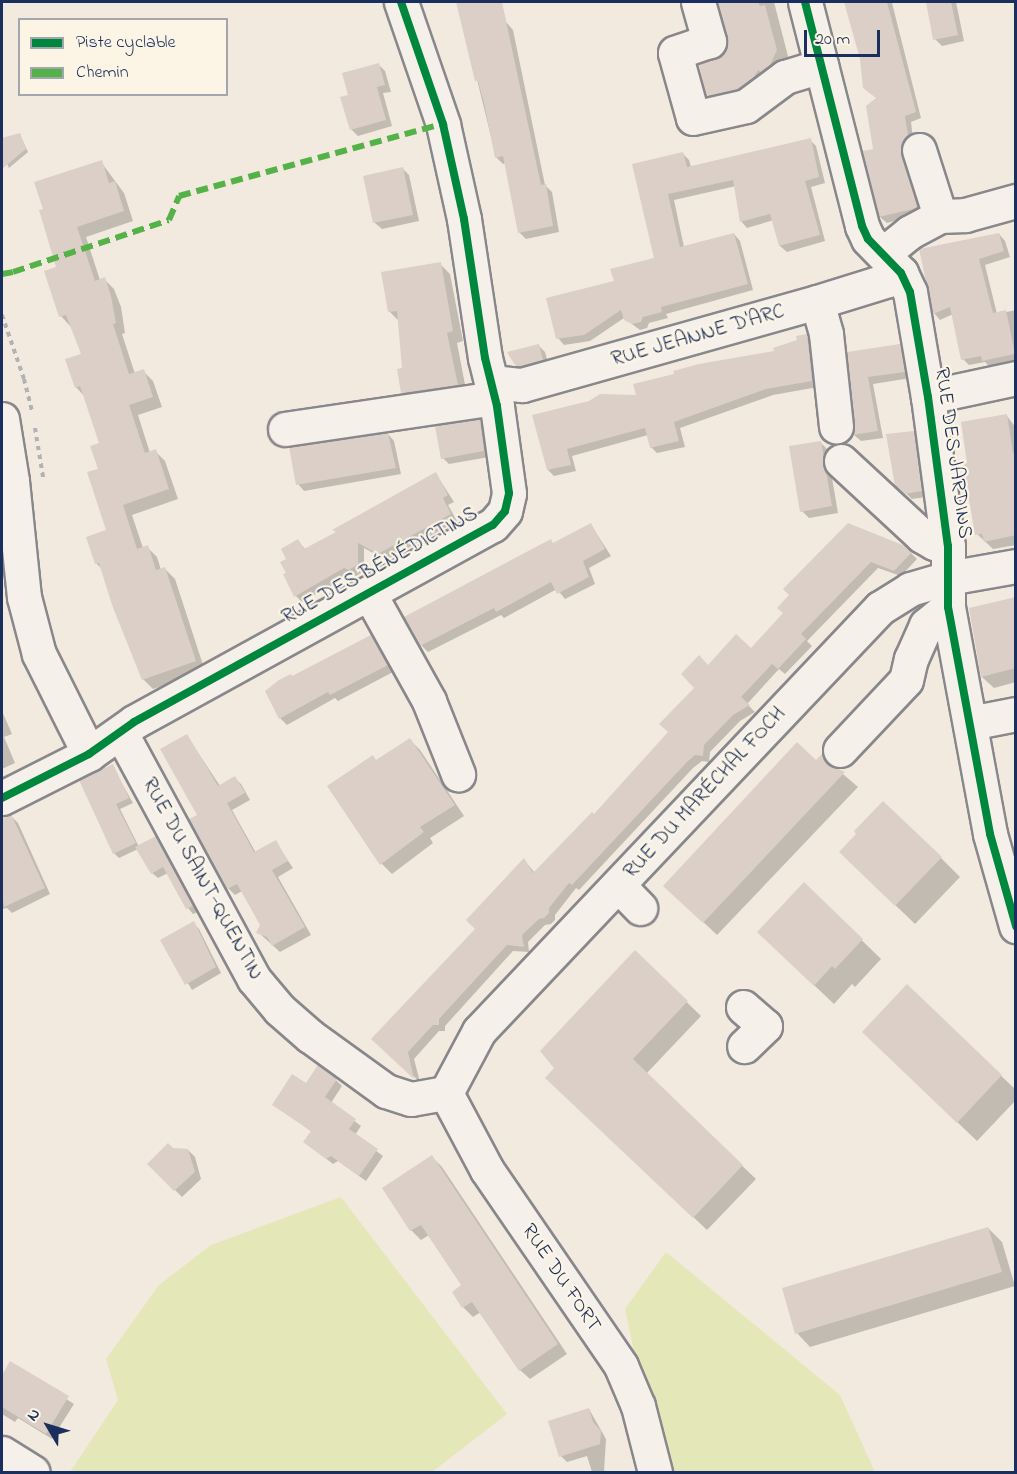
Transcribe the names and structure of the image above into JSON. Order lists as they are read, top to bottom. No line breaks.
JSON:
{"streets":{"street":["RUE JEANNE D'ARC","RUE DES JARDINS","RUE DES BÉNÉDICTINS","RUE DU MARÉCHAL FOCH","RUE DU SAINT-QUENTIN","RUE DU FORT"]},"crossings":[["RUE JEANNE D'ARC","RUE DES JARDINS"],["RUE JEANNE D'ARC","RUE DES BÉNÉDICTINS"],["RUE DES JARDINS","RUE DU MARÉCHAL FOCH"],["RUE DES BÉNÉDICTINS","RUE DU SAINT-QUENTIN"],["RUE DU MARÉCHAL FOCH","RUE DU SAINT-QUENTIN"],["RUE DU MARÉCHAL FOCH","RUE DU FORT"],["RUE DU SAINT-QUENTIN","RUE DU FORT"]],"legend":["Piste cyclable","Chemin"],"scale_bar":"20 m","north":"top left"}
